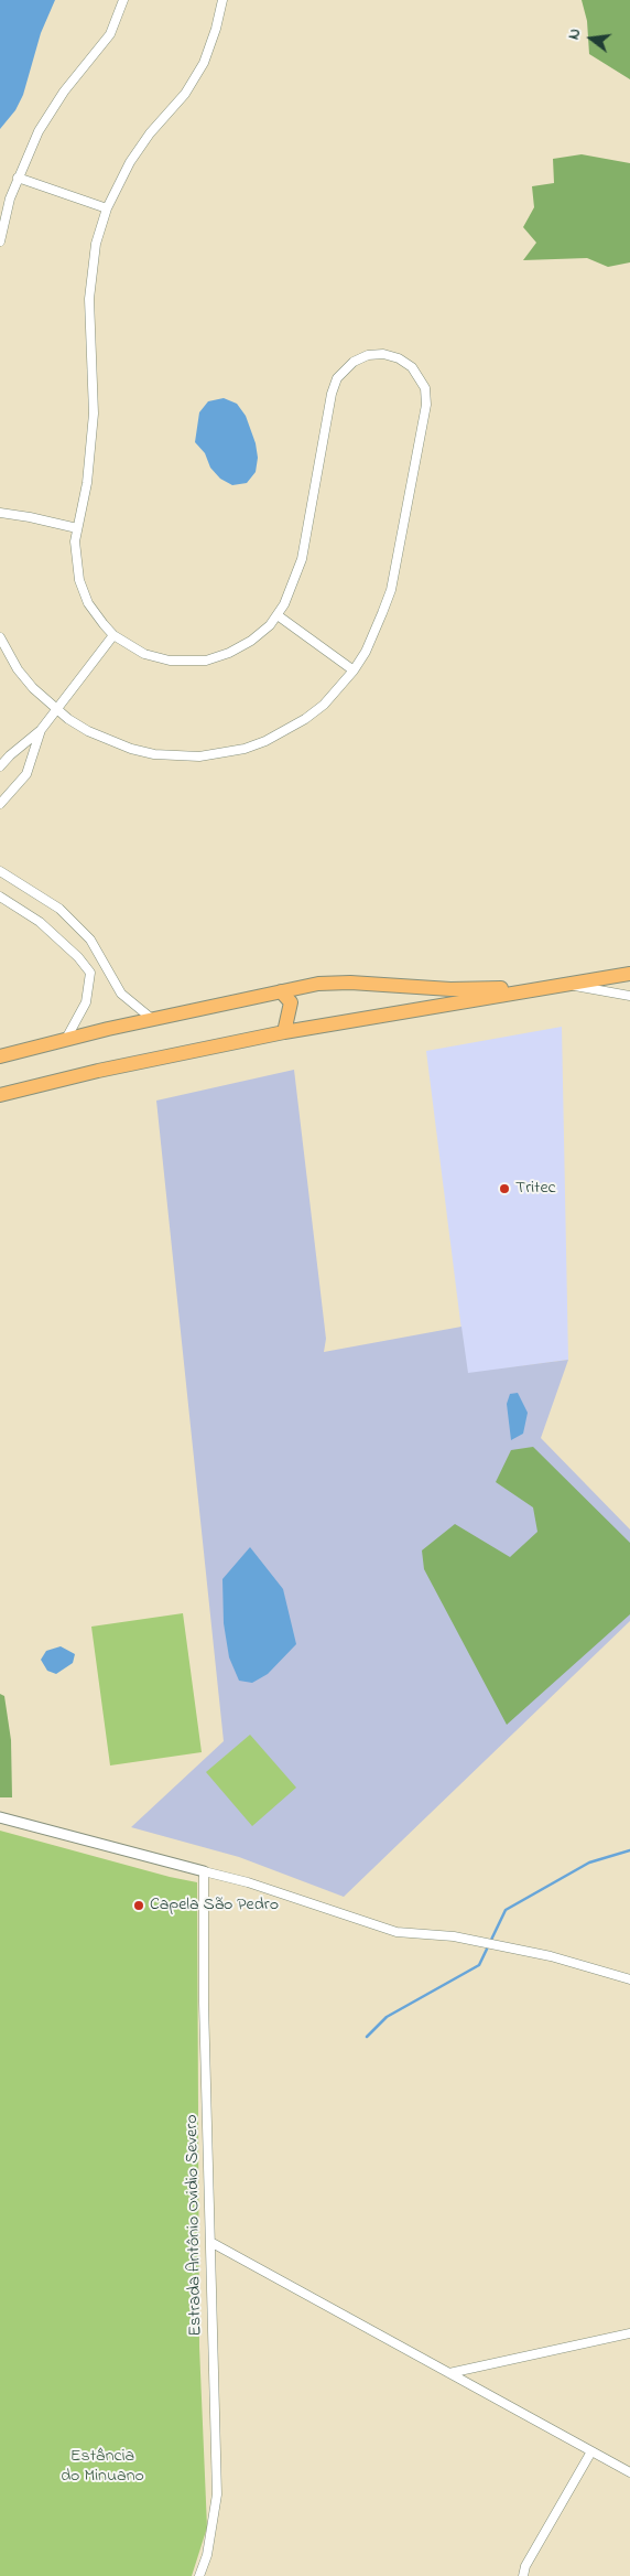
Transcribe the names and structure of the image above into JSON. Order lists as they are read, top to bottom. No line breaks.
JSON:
{"streets":{"street":["Estrada Antônio Ovidio Severo"]},"parks":["Estância do Minuano"],"places":["Tritec","Capela São Pedro"],"north":"left"}
